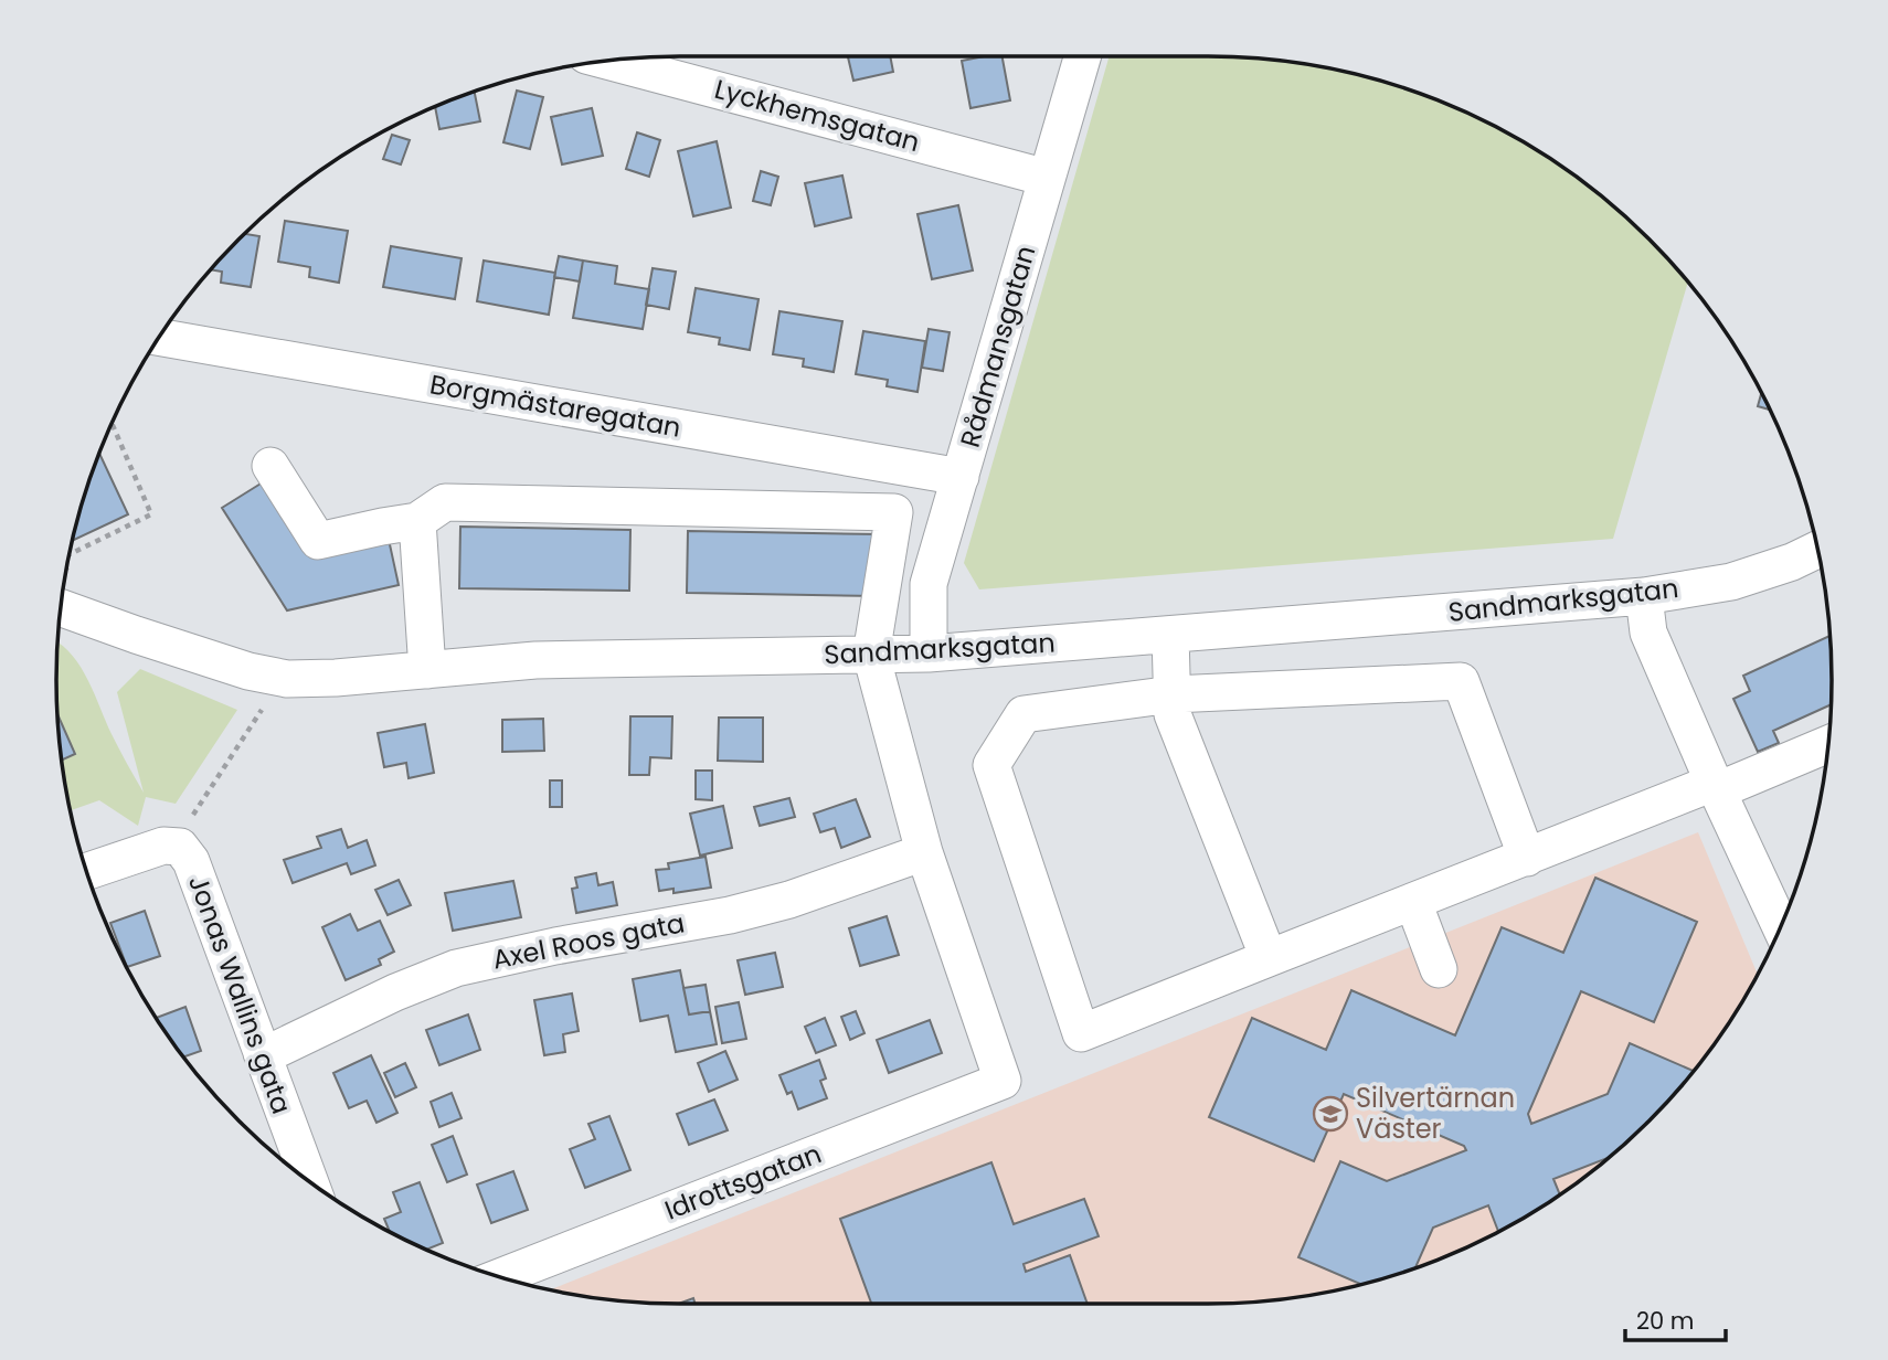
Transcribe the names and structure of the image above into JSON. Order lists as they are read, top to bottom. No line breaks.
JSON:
{"streets":{"street":["Lyckhemsgatan","Rådmansgatan","Borgmästaregatan","Sandmarksgatan","Axel Roos gata","Jonas Wallins gata","Idrottsgatan"]},"crossings":[["Lyckhemsgatan","Rådmansgatan"],["Rådmansgatan","Borgmästaregatan"],["Rådmansgatan","Sandmarksgatan"],["Axel Roos gata","Jonas Wallins gata"],["Axel Roos gata","Idrottsgatan"]],"places":{"school or university":["Silvertärnan Väster"]},"scale_bar":"20 m"}
